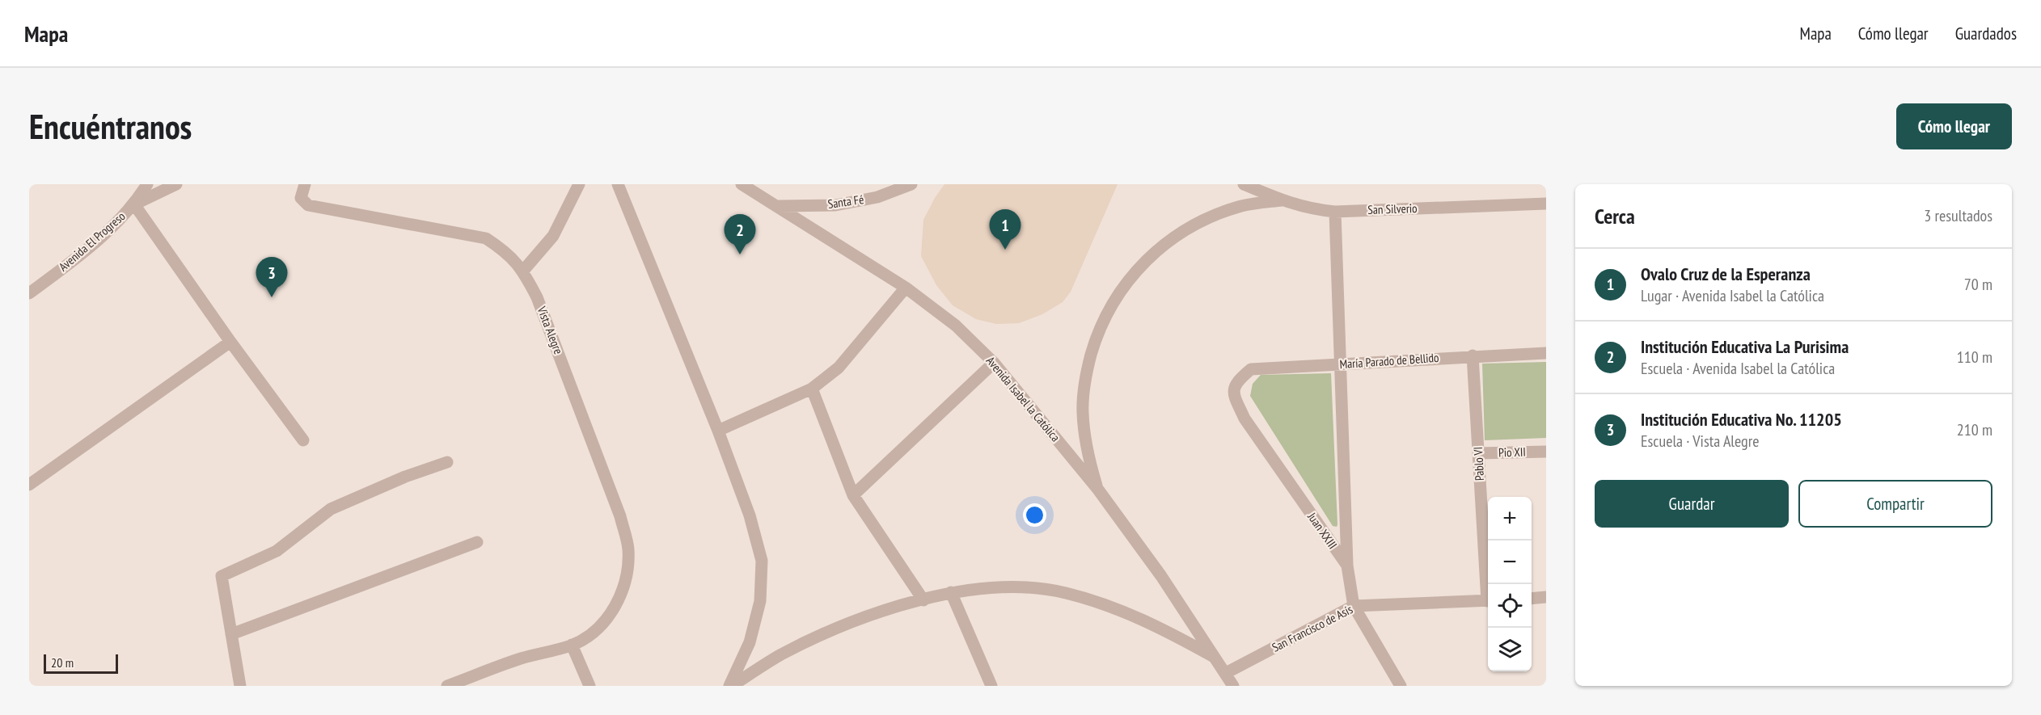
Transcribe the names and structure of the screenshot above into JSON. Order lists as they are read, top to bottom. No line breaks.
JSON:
{"streets":{"street":["Santa Fé","San Silverio","Avenida El Progreso","Vista Alegre","María Parado de Bellido","Avenida Isabel la Católica","Pio XII","Pablo VI","Juan XXIII","San Francisco de Asís"]},"crossings":[["Santa Fé","Avenida Isabel la Católica"],["María Parado de Bellido","Pablo VI"],["María Parado de Bellido","Juan XXIII"],["Avenida Isabel la Católica","San Francisco de Asís"],["Pio XII","Pablo VI"],["Juan XXIII","San Francisco de Asís"]],"scale_bar":"20 m","page":{"header":"Mapa","nav":["Mapa","Cómo llegar","Guardados"],"buttons":["Cómo llegar",["Guardar","Compartir"]],"title":"Encuéntranos","heading":["Cerca","3 resultados"],"pins":["1","2","3"],"list":[{"mark":"1","name":"Ovalo Cruz de la Esperanza","note":"Lugar · Avenida Isabel la Católica","value":"70 m"},{"mark":"2","name":"Institución Educativa La Purisima","note":"Escuela · Avenida Isabel la Católica","value":"110 m"},{"mark":"3","name":"Institución Educativa No. 11205","note":"Escuela · Vista Alegre","value":"210 m"}],"map_buttons":["+","−"],"scale":"20 m"}}
